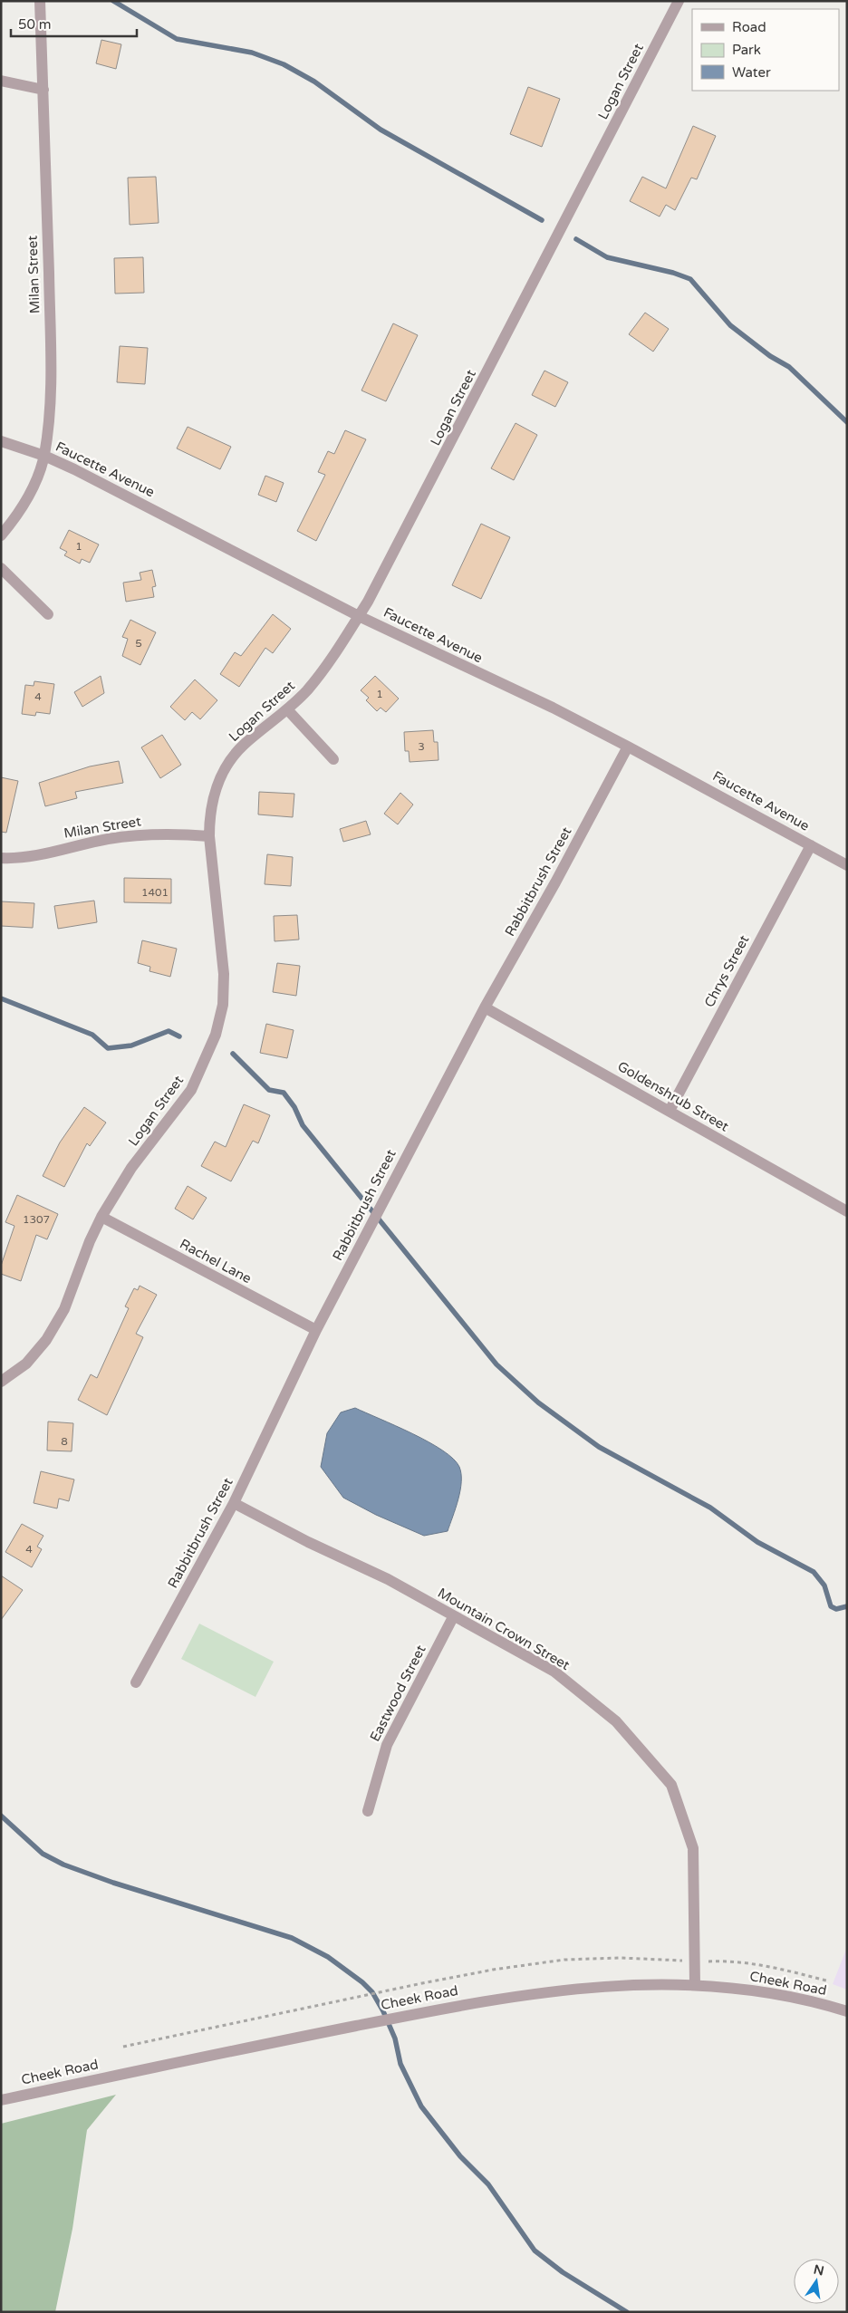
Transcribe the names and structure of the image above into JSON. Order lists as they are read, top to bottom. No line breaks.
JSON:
{"streets":{"street":["Logan Street","Milan Street","Faucette Avenue","Rabbitbrush Street","Chrys Street","Goldenshrub Street","Rachel Lane","Mountain Crown Street","Eastwood Street","Cheek Road"]},"crossings":[["Logan Street","Milan Street"],["Logan Street","Faucette Avenue"],["Logan Street","Rachel Lane"],["Milan Street","Faucette Avenue"],["Faucette Avenue","Rabbitbrush Street"],["Faucette Avenue","Chrys Street"],["Rabbitbrush Street","Goldenshrub Street"],["Rabbitbrush Street","Rachel Lane"],["Rabbitbrush Street","Mountain Crown Street"],["Chrys Street","Goldenshrub Street"],["Mountain Crown Street","Eastwood Street"],["Mountain Crown Street","Cheek Road"]],"house_numbers":["1","5","1","4","3","1401","1307","8","4"],"legend":["Road","Park","Water"],"scale_bar":"50 m","north":"top"}
